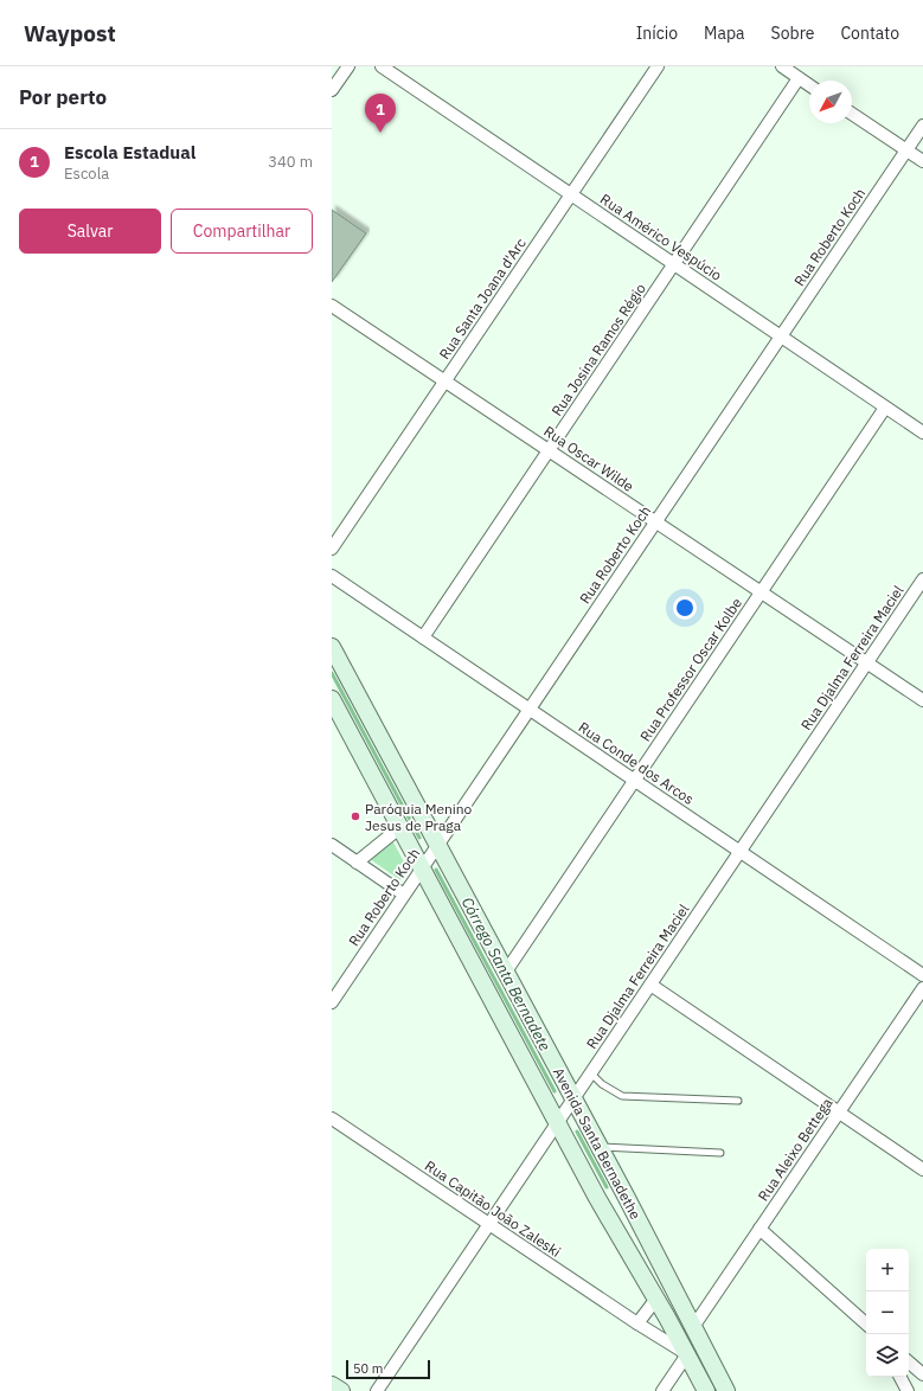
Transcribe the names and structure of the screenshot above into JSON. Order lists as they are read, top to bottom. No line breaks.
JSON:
{"streets":{"main road":["Avenida Santa Bernadethe"],"street":["Rua Américo Vespúcio","Rua Roberto Koch","Rua Santa Joana d'Arc","Rua Josina Ramos Régio","Rua Oscar Wilde","Rua Djalma Ferreira Maciel","Rua Professor Oscar Kolbe","Rua Conde dos Arcos","Rua Aleixo Bettega","Rua Capitão João Zaleski"]},"crossings":[["Rua Américo Vespúcio","Rua Roberto Koch"],["Rua Américo Vespúcio","Rua Santa Joana d'Arc"],["Rua Américo Vespúcio","Rua Josina Ramos Régio"],["Rua Américo Vespúcio","Rua Professor Oscar Kolbe"],["Rua Roberto Koch","Rua Oscar Wilde"],["Rua Roberto Koch","Rua Conde dos Arcos"],["Rua Roberto Koch","Avenida Santa Bernadethe"],["Rua Santa Joana d'Arc","Rua Oscar Wilde"],["Rua Josina Ramos Régio","Rua Oscar Wilde"],["Rua Josina Ramos Régio","Rua Conde dos Arcos"],["Rua Oscar Wilde","Rua Djalma Ferreira Maciel"],["Rua Oscar Wilde","Rua Professor Oscar Kolbe"],["Rua Djalma Ferreira Maciel","Rua Conde dos Arcos"],["Rua Djalma Ferreira Maciel","Avenida Santa Bernadethe"],["Rua Djalma Ferreira Maciel","Rua Capitão João Zaleski"],["Rua Professor Oscar Kolbe","Rua Conde dos Arcos"],["Rua Professor Oscar Kolbe","Avenida Santa Bernadethe"],["Avenida Santa Bernadethe","Rua Aleixo Bettega"],["Avenida Santa Bernadethe","Rua Capitão João Zaleski"]],"water":["Córrego Santa Bernadete"],"places":["Paróquia Menino Jesus de Praga"],"scale_bar":"50 m","north":"bottom left","page":{"header":"Waypost","nav":["Início","Mapa","Sobre","Contato"],"heading":"Por perto","pins":"1","list":[{"mark":"1","name":"Escola Estadual","note":"Escola","value":"340 m"}],"buttons":["Salvar","Compartilhar"],"map_buttons":["+","−"],"scale":"50 m"}}
